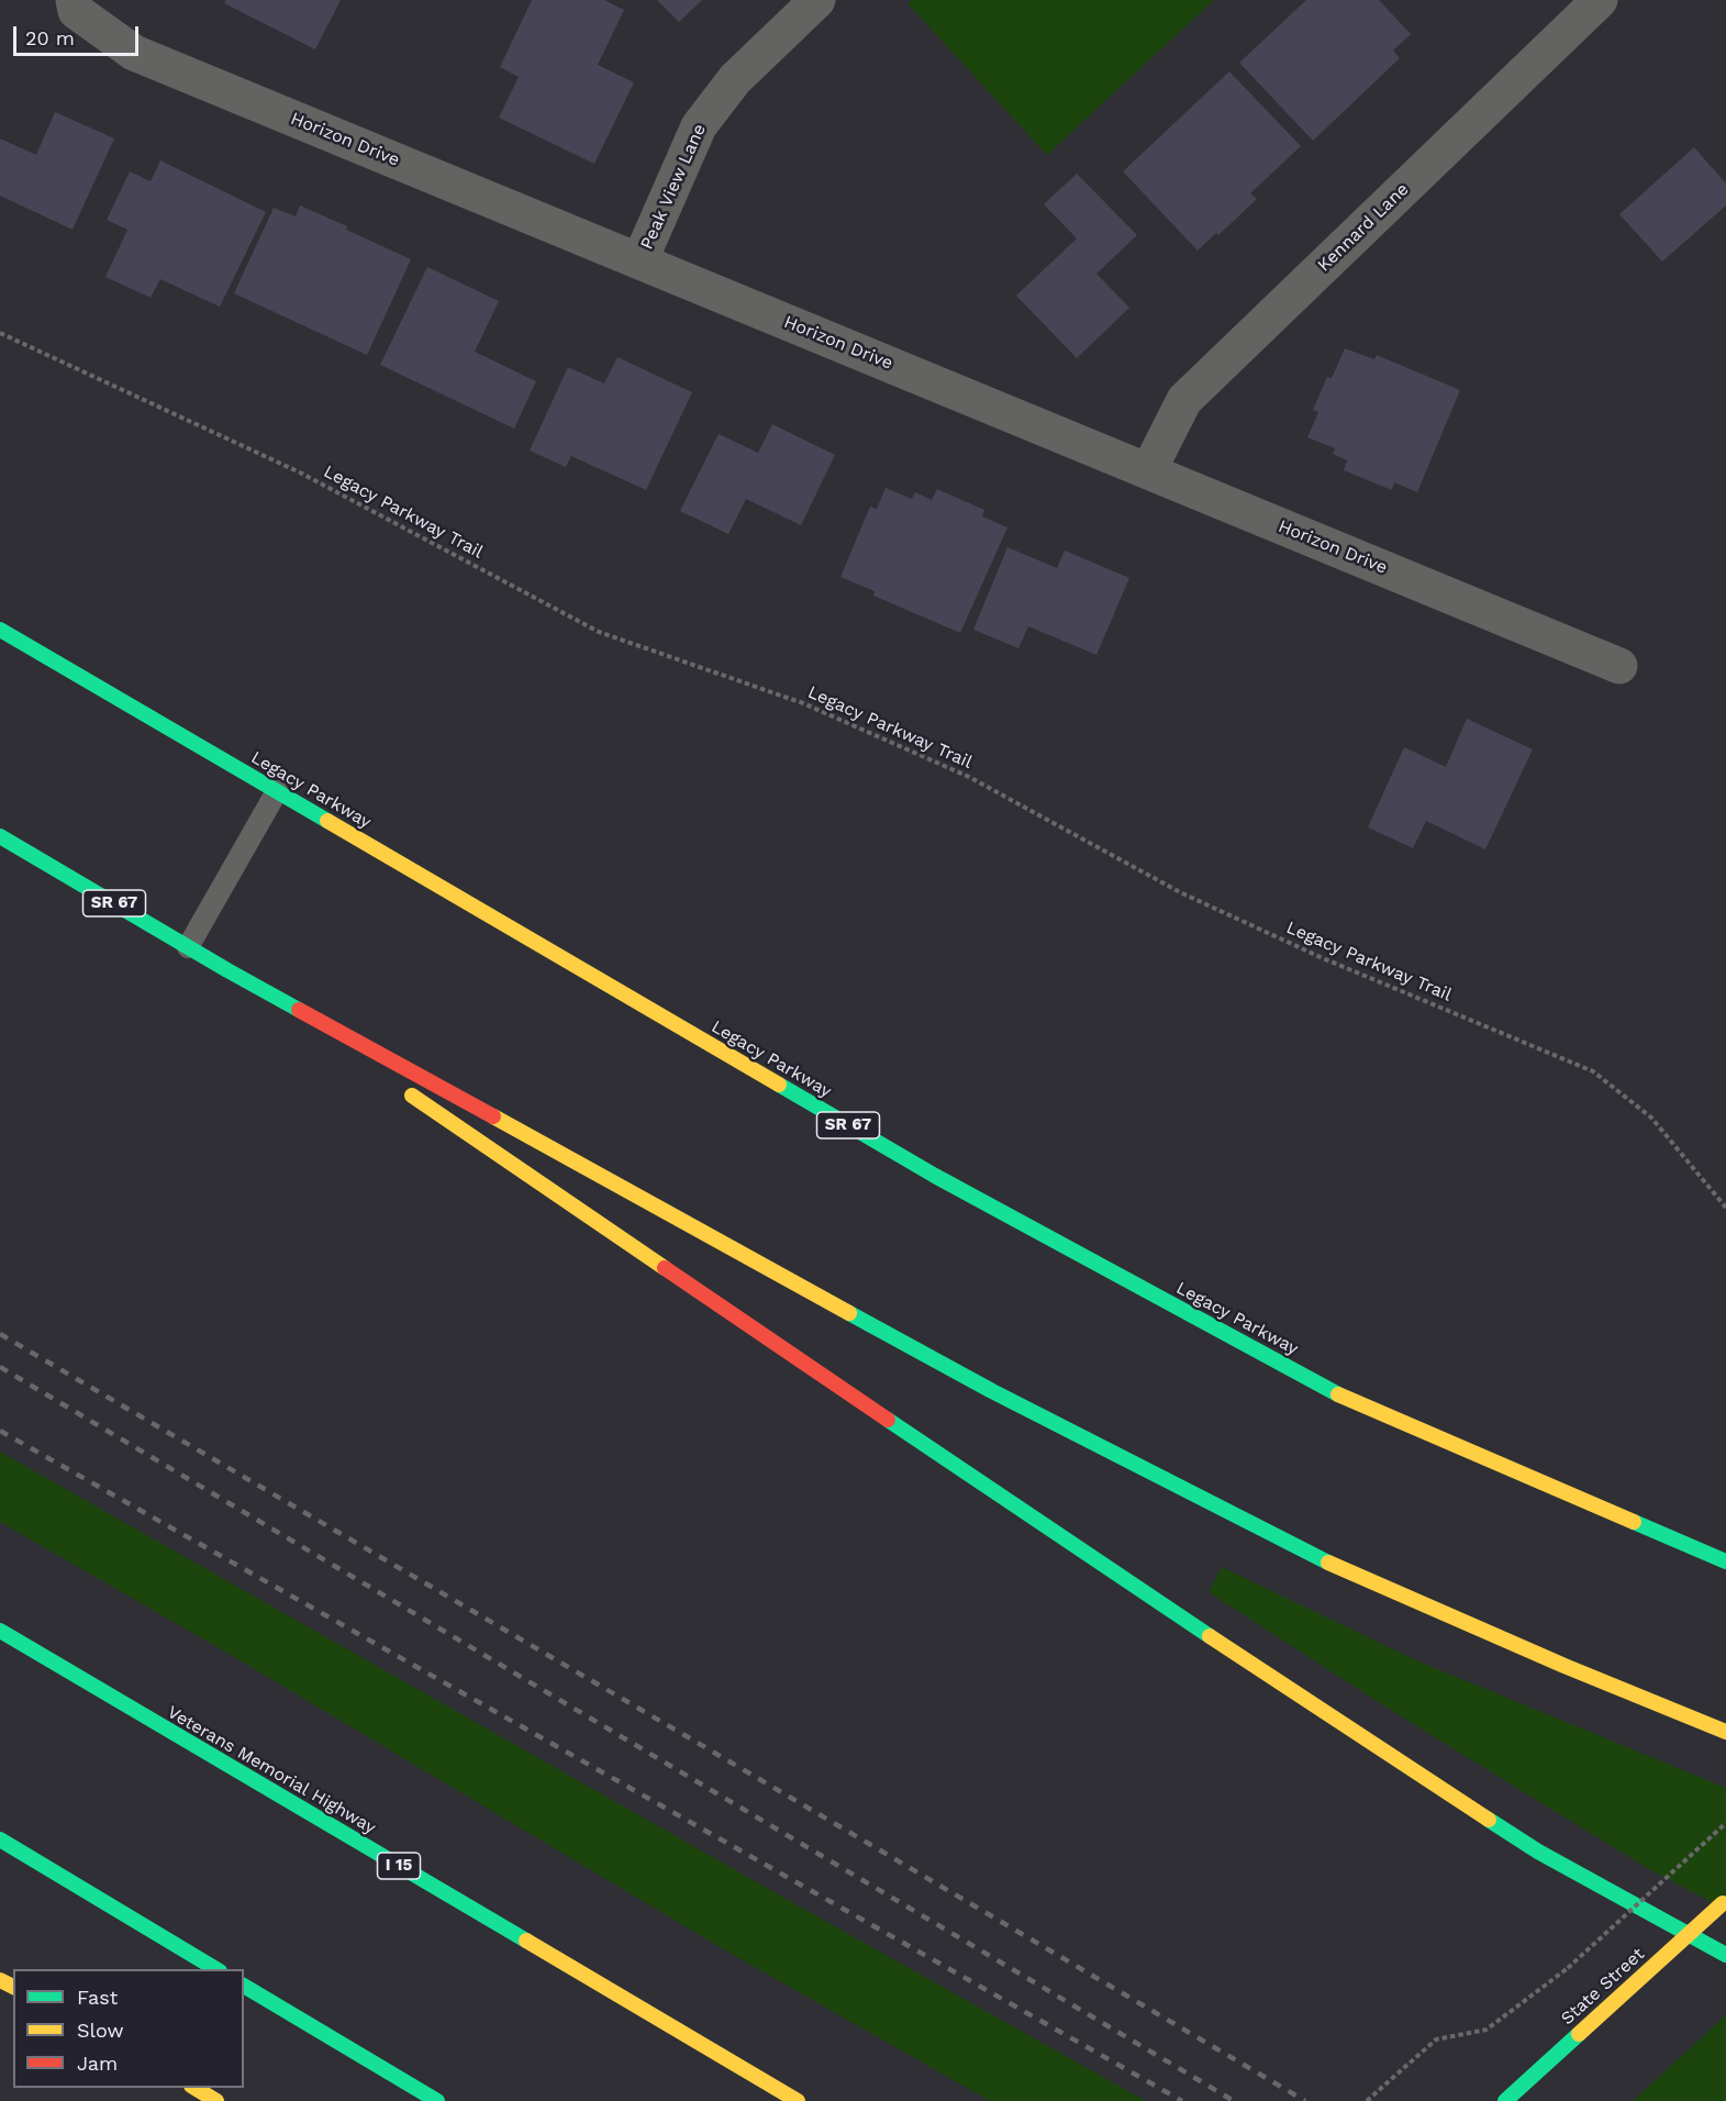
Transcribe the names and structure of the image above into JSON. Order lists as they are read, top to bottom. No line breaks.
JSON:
{"streets":{"main road":["Legacy Parkway","SR 67","Veterans Memorial Highway","I 15","State Street"],"street":["Horizon Drive","Peak View Lane","Kennard Lane"],"path":["Legacy Parkway Trail"]},"crossings":[["Horizon Drive","Peak View Lane"],["Horizon Drive","Kennard Lane"]],"legend":["Fast","Slow","Jam"],"scale_bar":"20 m"}
